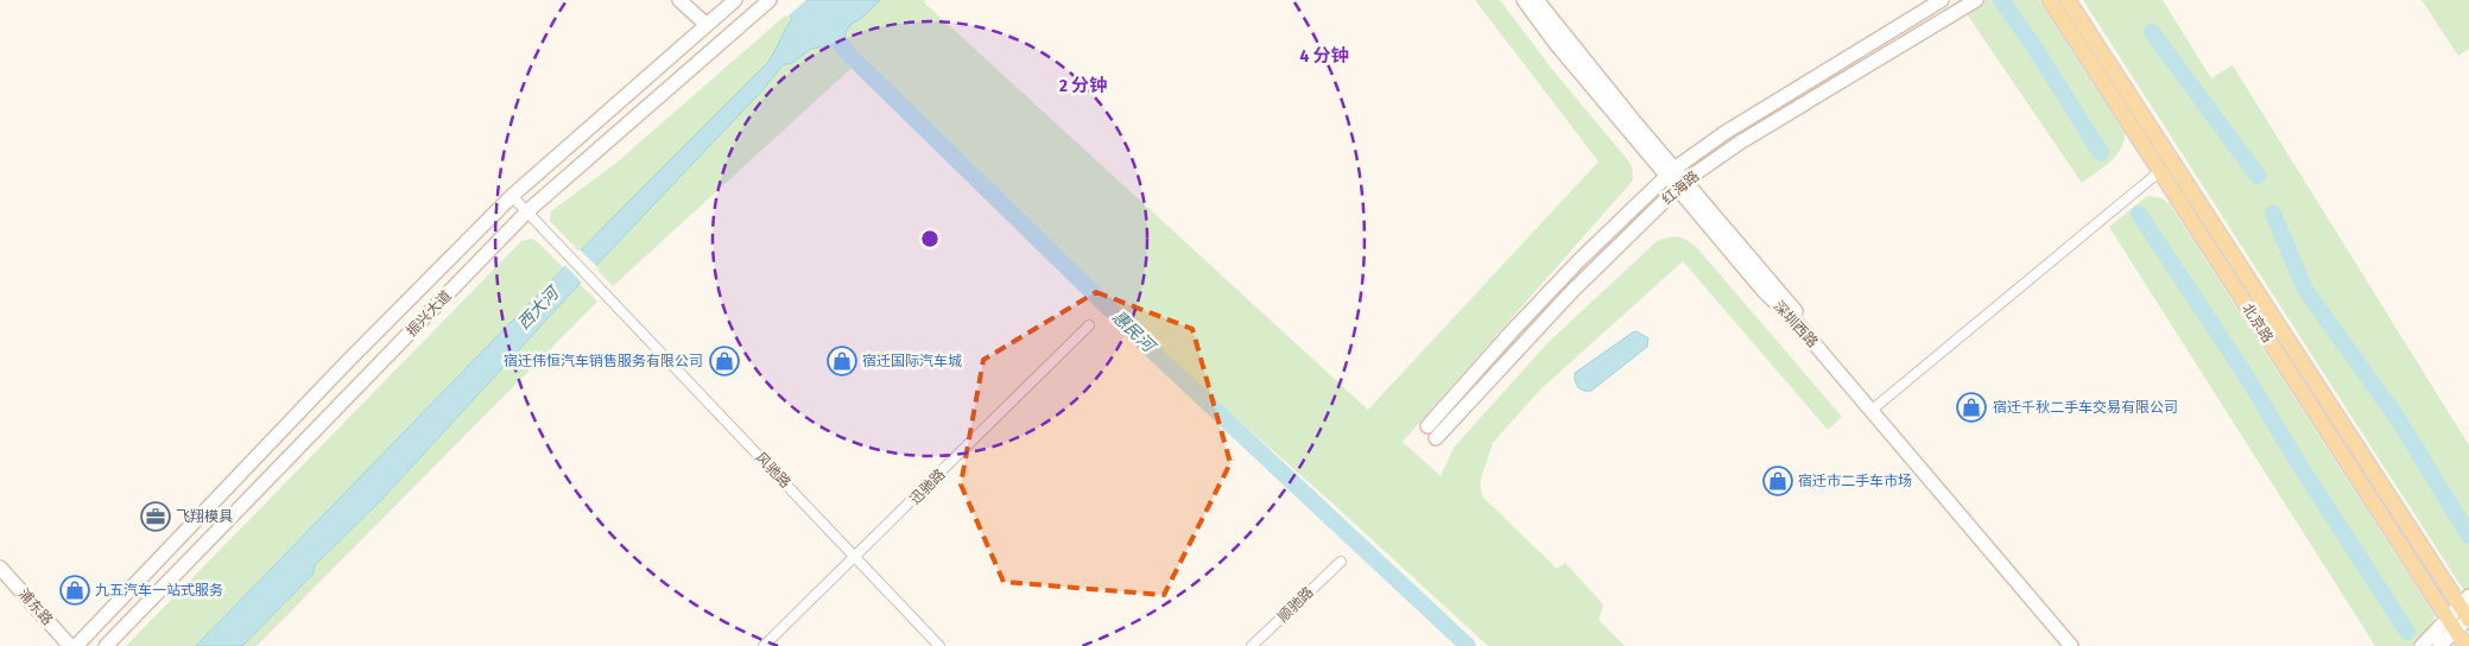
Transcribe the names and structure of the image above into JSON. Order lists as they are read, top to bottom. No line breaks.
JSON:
{"streets":{"main road":["北京路"],"street":["红海路","振兴大道","深圳西路","风驰路","迅驰路","顺驰路","浦东路"]},"crossings":[["红海路","深圳西路"],["振兴大道","风驰路"],["风驰路","迅驰路"]],"water":["西大河","惠民河"],"places":{"shop":["宿迁伟恒汽车销售服务有限公司","宿迁国际汽车城","宿迁千秋二手车交易有限公司","宿迁市二手车市场","九五汽车一站式服务"],"office":["飞翔模具"]},"rings":["4 分钟","2 分钟"]}
